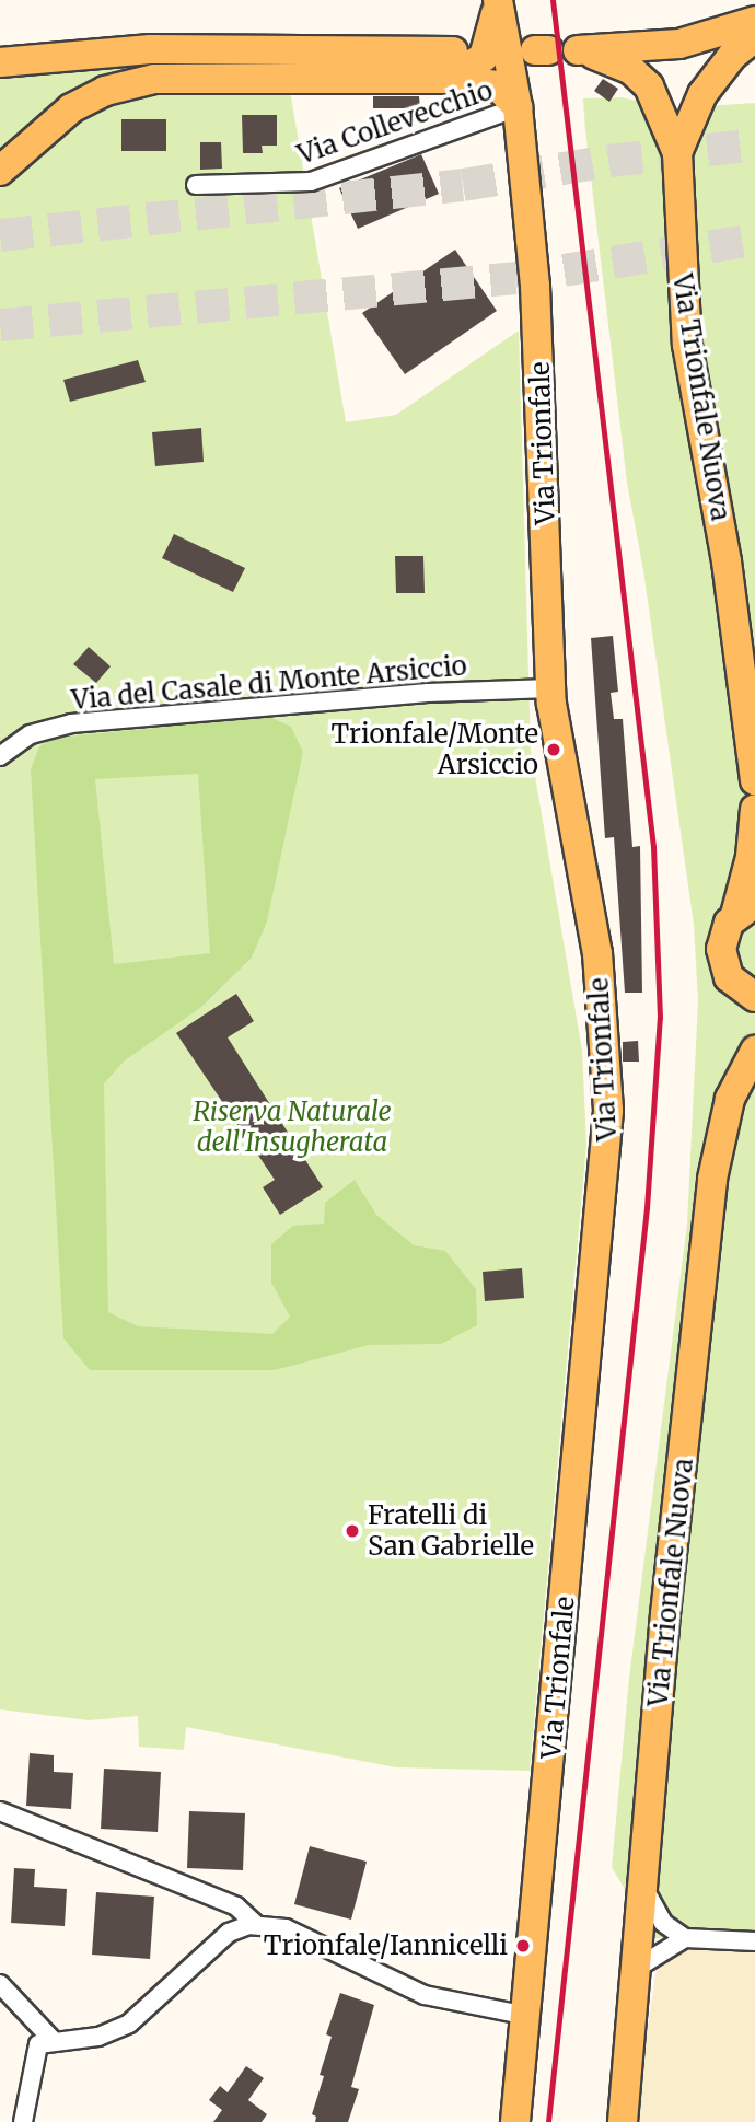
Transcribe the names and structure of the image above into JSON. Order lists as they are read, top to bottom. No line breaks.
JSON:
{"streets":{"main road":["Via Trionfale Nuova","Via Trionfale"],"street":["Via Collevecchio","Via del Casale di Monte Arsiccio"]},"crossings":[["Via Collevecchio","Via Trionfale"],["Via Trionfale","Via del Casale di Monte Arsiccio"]],"parks":["Riserva Naturale dell'Insugherata"],"places":["Trionfale/Monte Arsiccio","Fratelli di San Gabrielle","Trionfale/Iannicelli"]}
